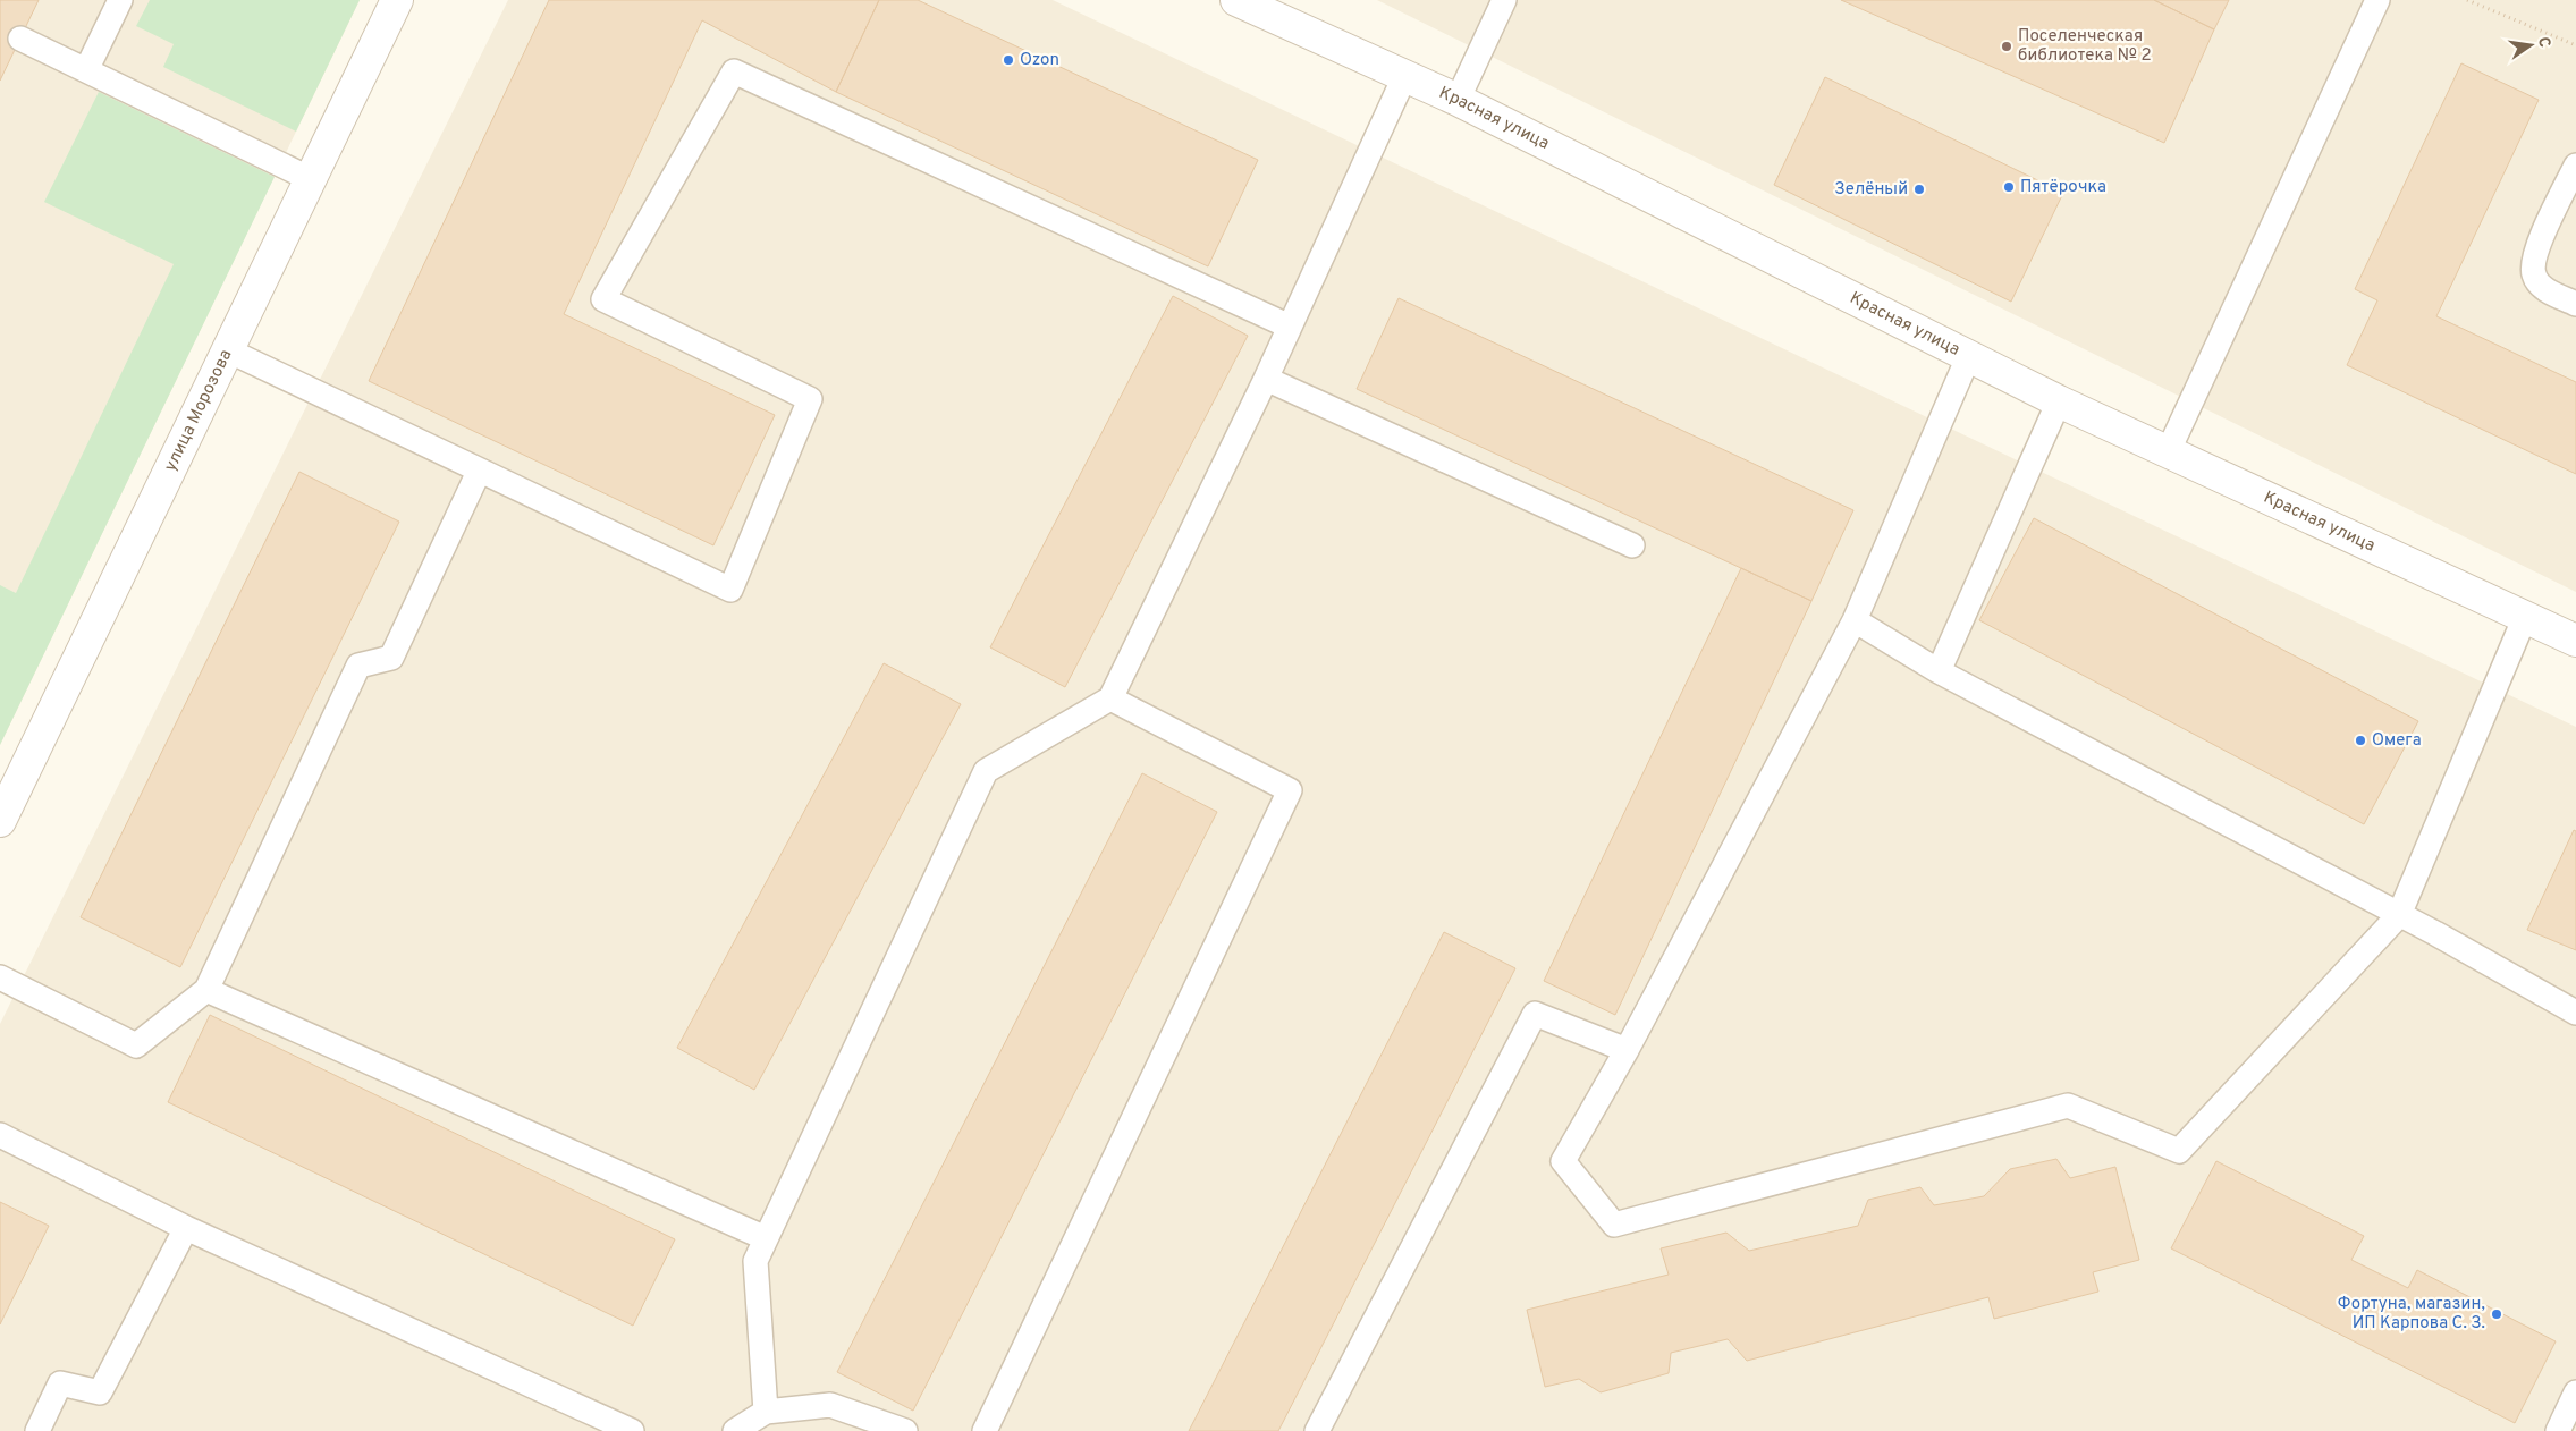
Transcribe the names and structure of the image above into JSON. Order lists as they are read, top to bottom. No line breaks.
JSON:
{"streets":{"street":["Красная улица","улица Морозова"]},"places":["Поселенческая библиотека № 2","Ozon","Пятёрочка","Зелёный","Омега","Фортуна, магазин, ИП Карпова С. З."],"north":"right"}
